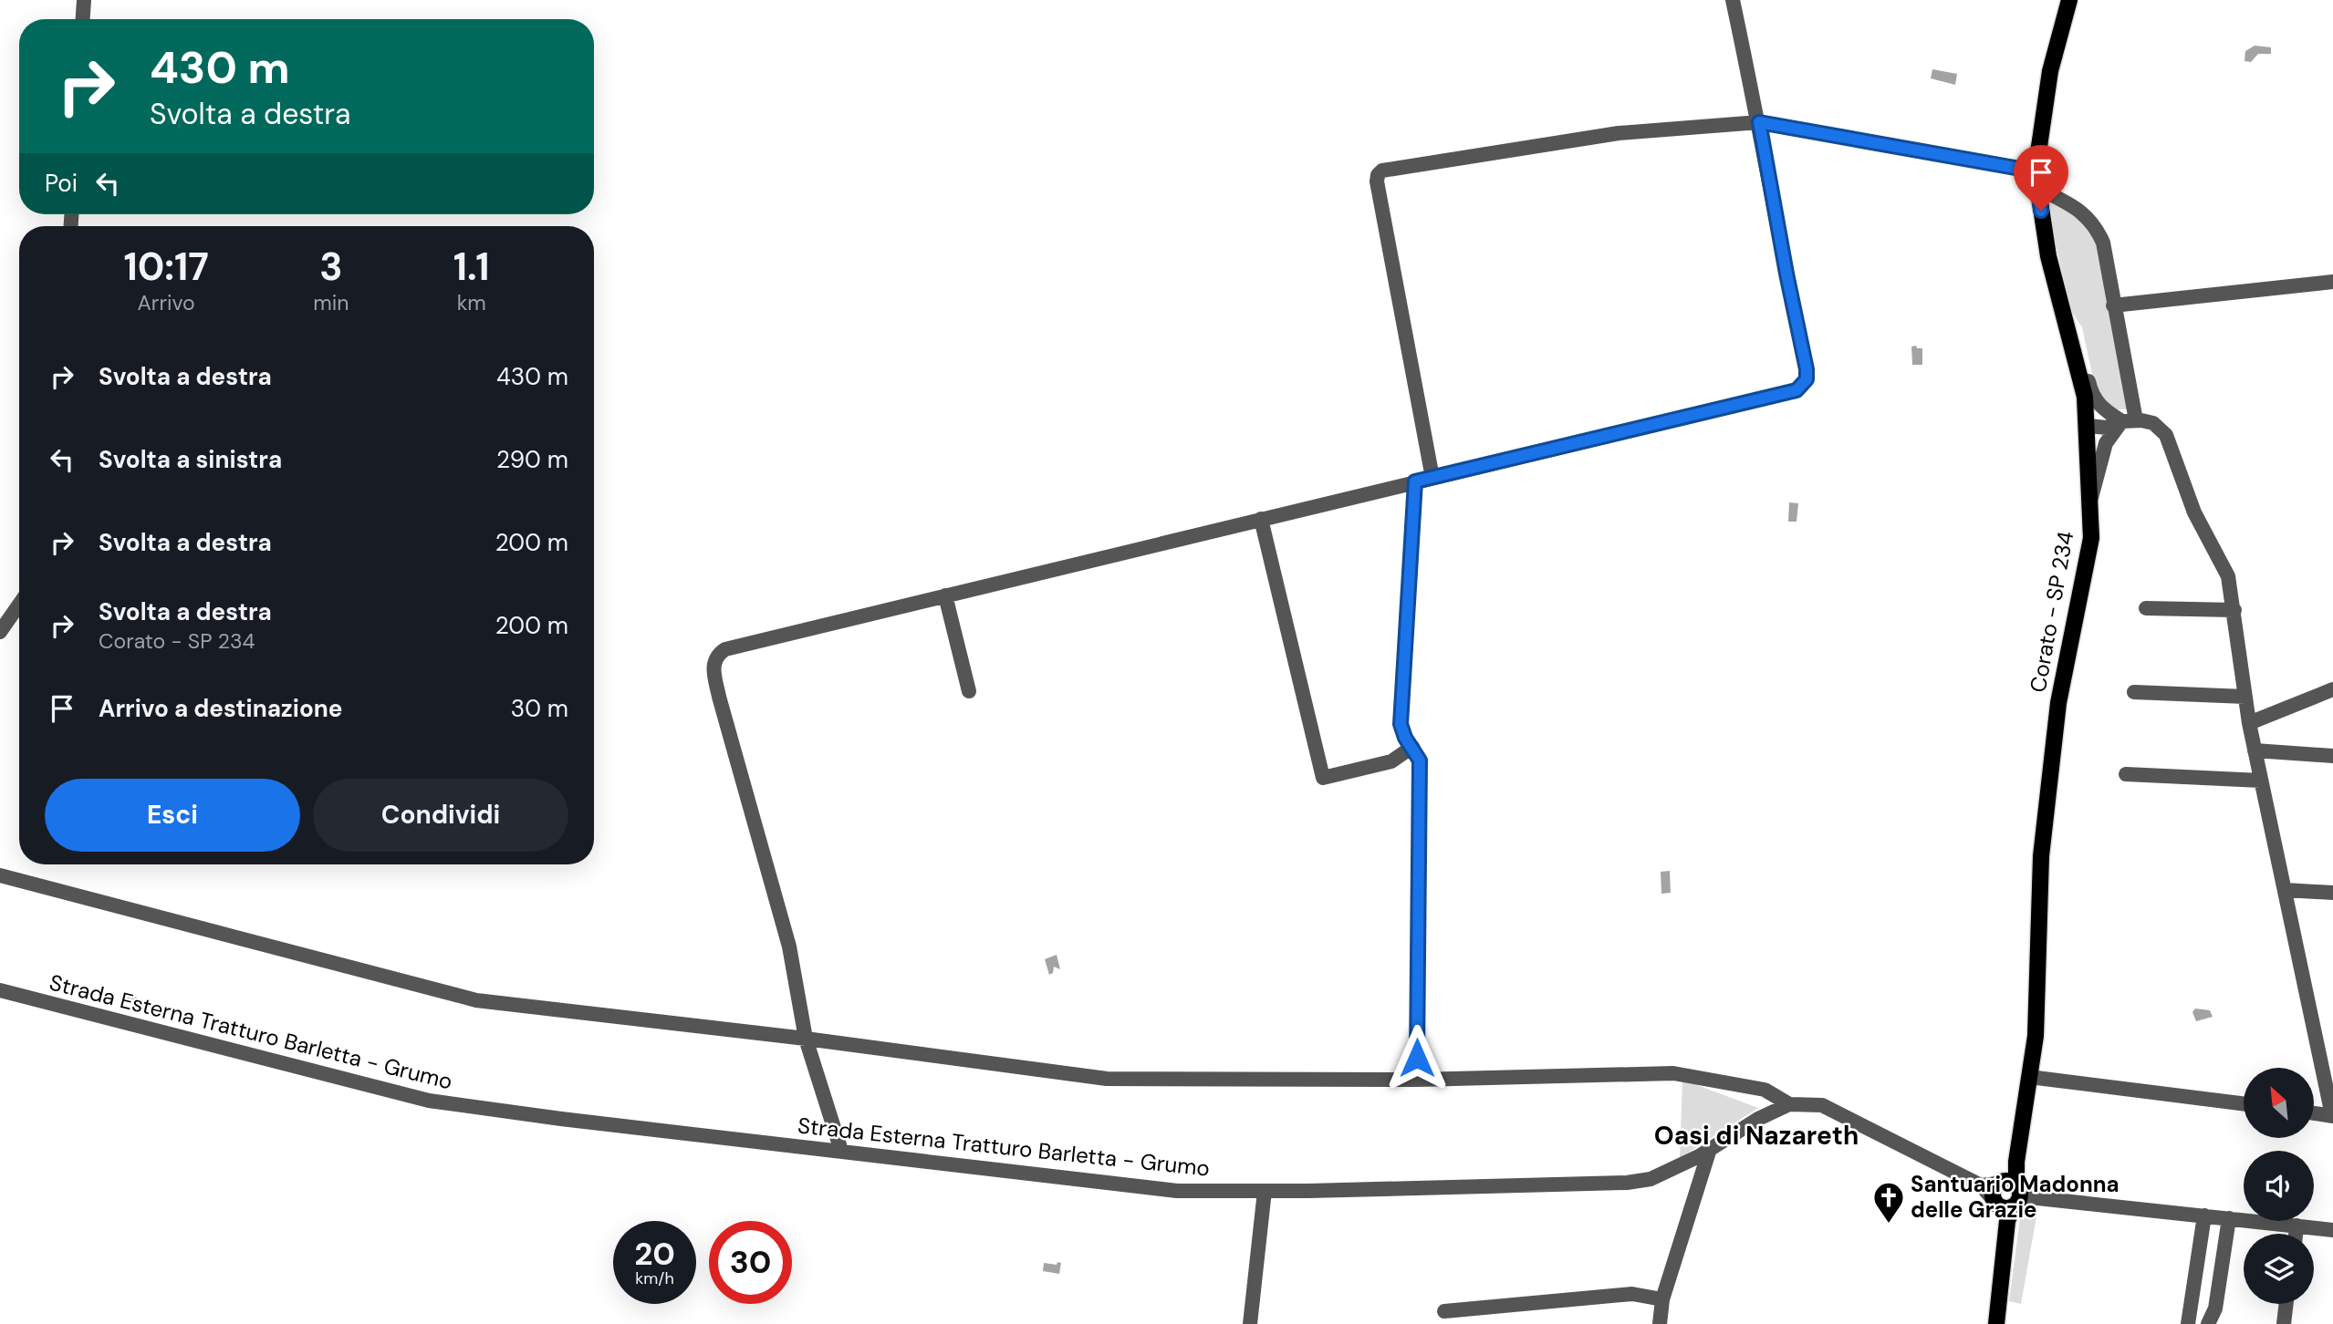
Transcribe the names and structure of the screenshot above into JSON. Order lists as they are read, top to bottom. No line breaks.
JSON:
{"streets":{"main road":["Corato - SP 234"],"street":["Strada Esterna Tratturo Barletta - Grumo"]},"crossings":[["Corato - SP 234","Strada Esterna Tratturo Barletta - Grumo"]],"districts":["Oasi di Nazareth"],"places":{"church":["Santuario Madonna delle Grazie"]},"north":"top left","page":{"turn":["430 m","Svolta a destra"],"then":"Poi","eta":["10:17","Arrivo","3","min","1.1","km"],"list":[{"name":"Svolta a destra","value":"430 m"},{"name":"Svolta a sinistra","value":"290 m"},{"name":"Svolta a destra","value":"200 m"},{"name":"Svolta a destra","note":"Corato - SP 234","value":"200 m"},{"name":"Arrivo a destinazione","value":"30 m"}],"buttons":["Esci","Condividi"],"speed":"20 km/h","limit":"30"}}
